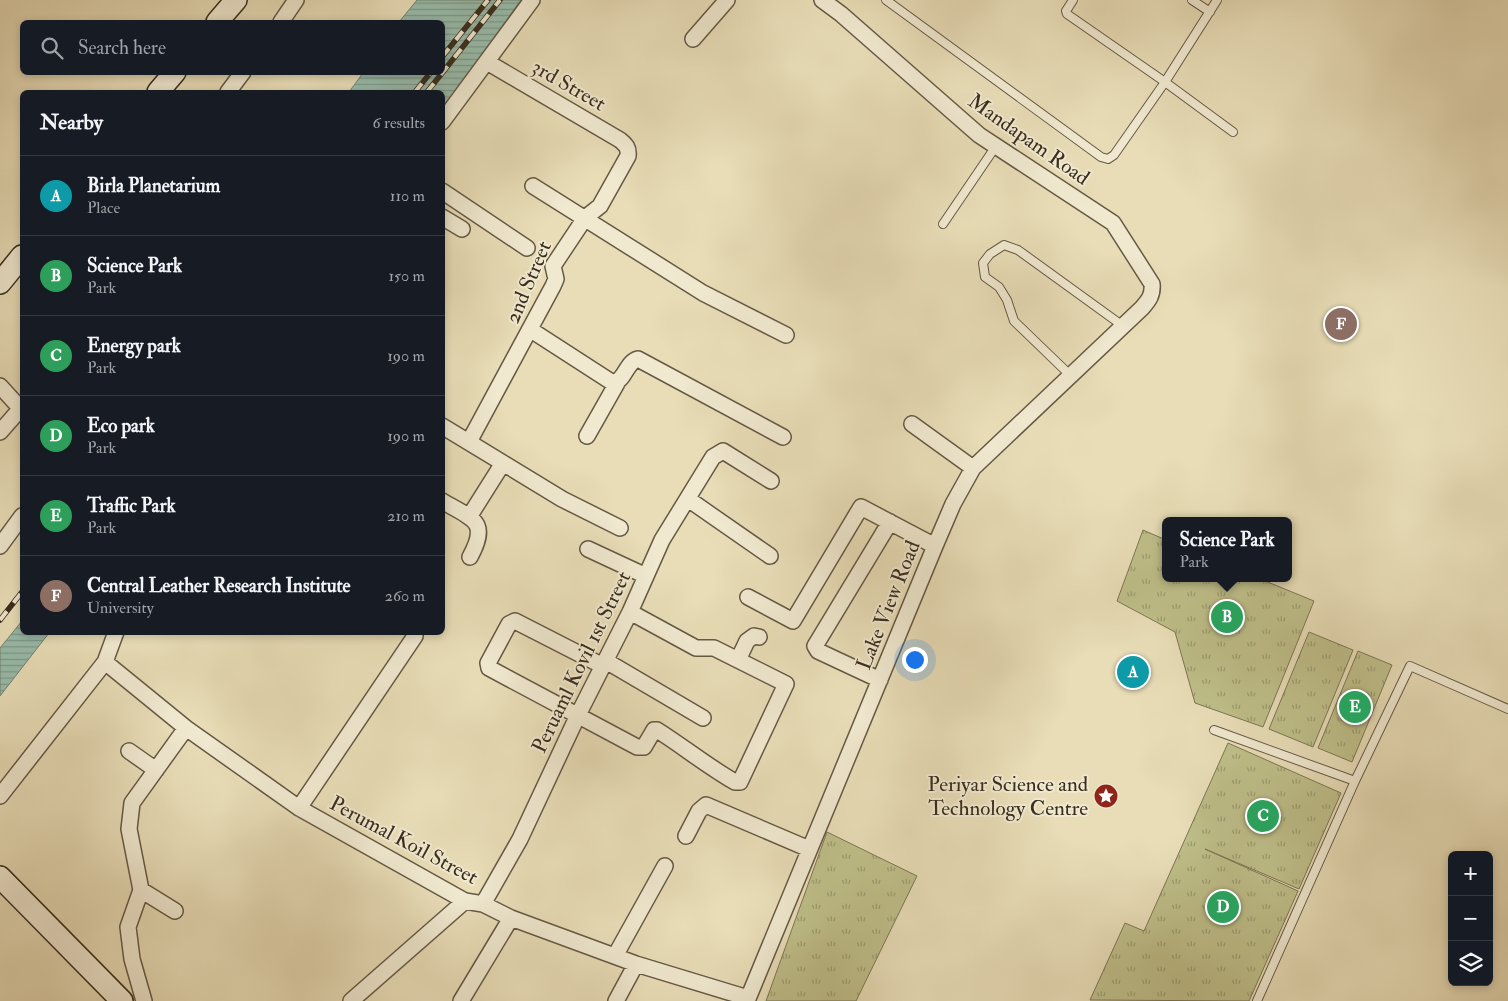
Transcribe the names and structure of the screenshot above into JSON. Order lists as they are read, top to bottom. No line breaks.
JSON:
{"streets":{"street":["3rd Street","Mandapam Road","2nd Street","Lake View Road","Peruaml Kovil 1st Street","Perumal Koil Street"]},"crossings":[["3rd Street","2nd Street"],["Mandapam Road","Lake View Road"],["Lake View Road","Perumal Koil Street"],["Peruaml Kovil 1st Street","Perumal Koil Street"]],"places":{"place":["Periyar Science and Technology Centre"]},"page":{"search":"Search here","heading":["Nearby","6 results"],"list":[{"mark":"A","name":"Birla Planetarium","note":"Place","value":"110 m"},{"mark":"B","name":"Science Park","note":"Park","value":"150 m"},{"mark":"C","name":"Energy park","note":"Park","value":"190 m"},{"mark":"D","name":"Eco park","note":"Park","value":"190 m"},{"mark":"E","name":"Traffic Park","note":"Park","value":"210 m"},{"mark":"F","name":"Central Leather Research Institute","note":"University","value":"260 m"}],"pins":["F","B","A","E","C","D"],"popup":["Science Park","Park"],"map_buttons":["+","−"]}}
